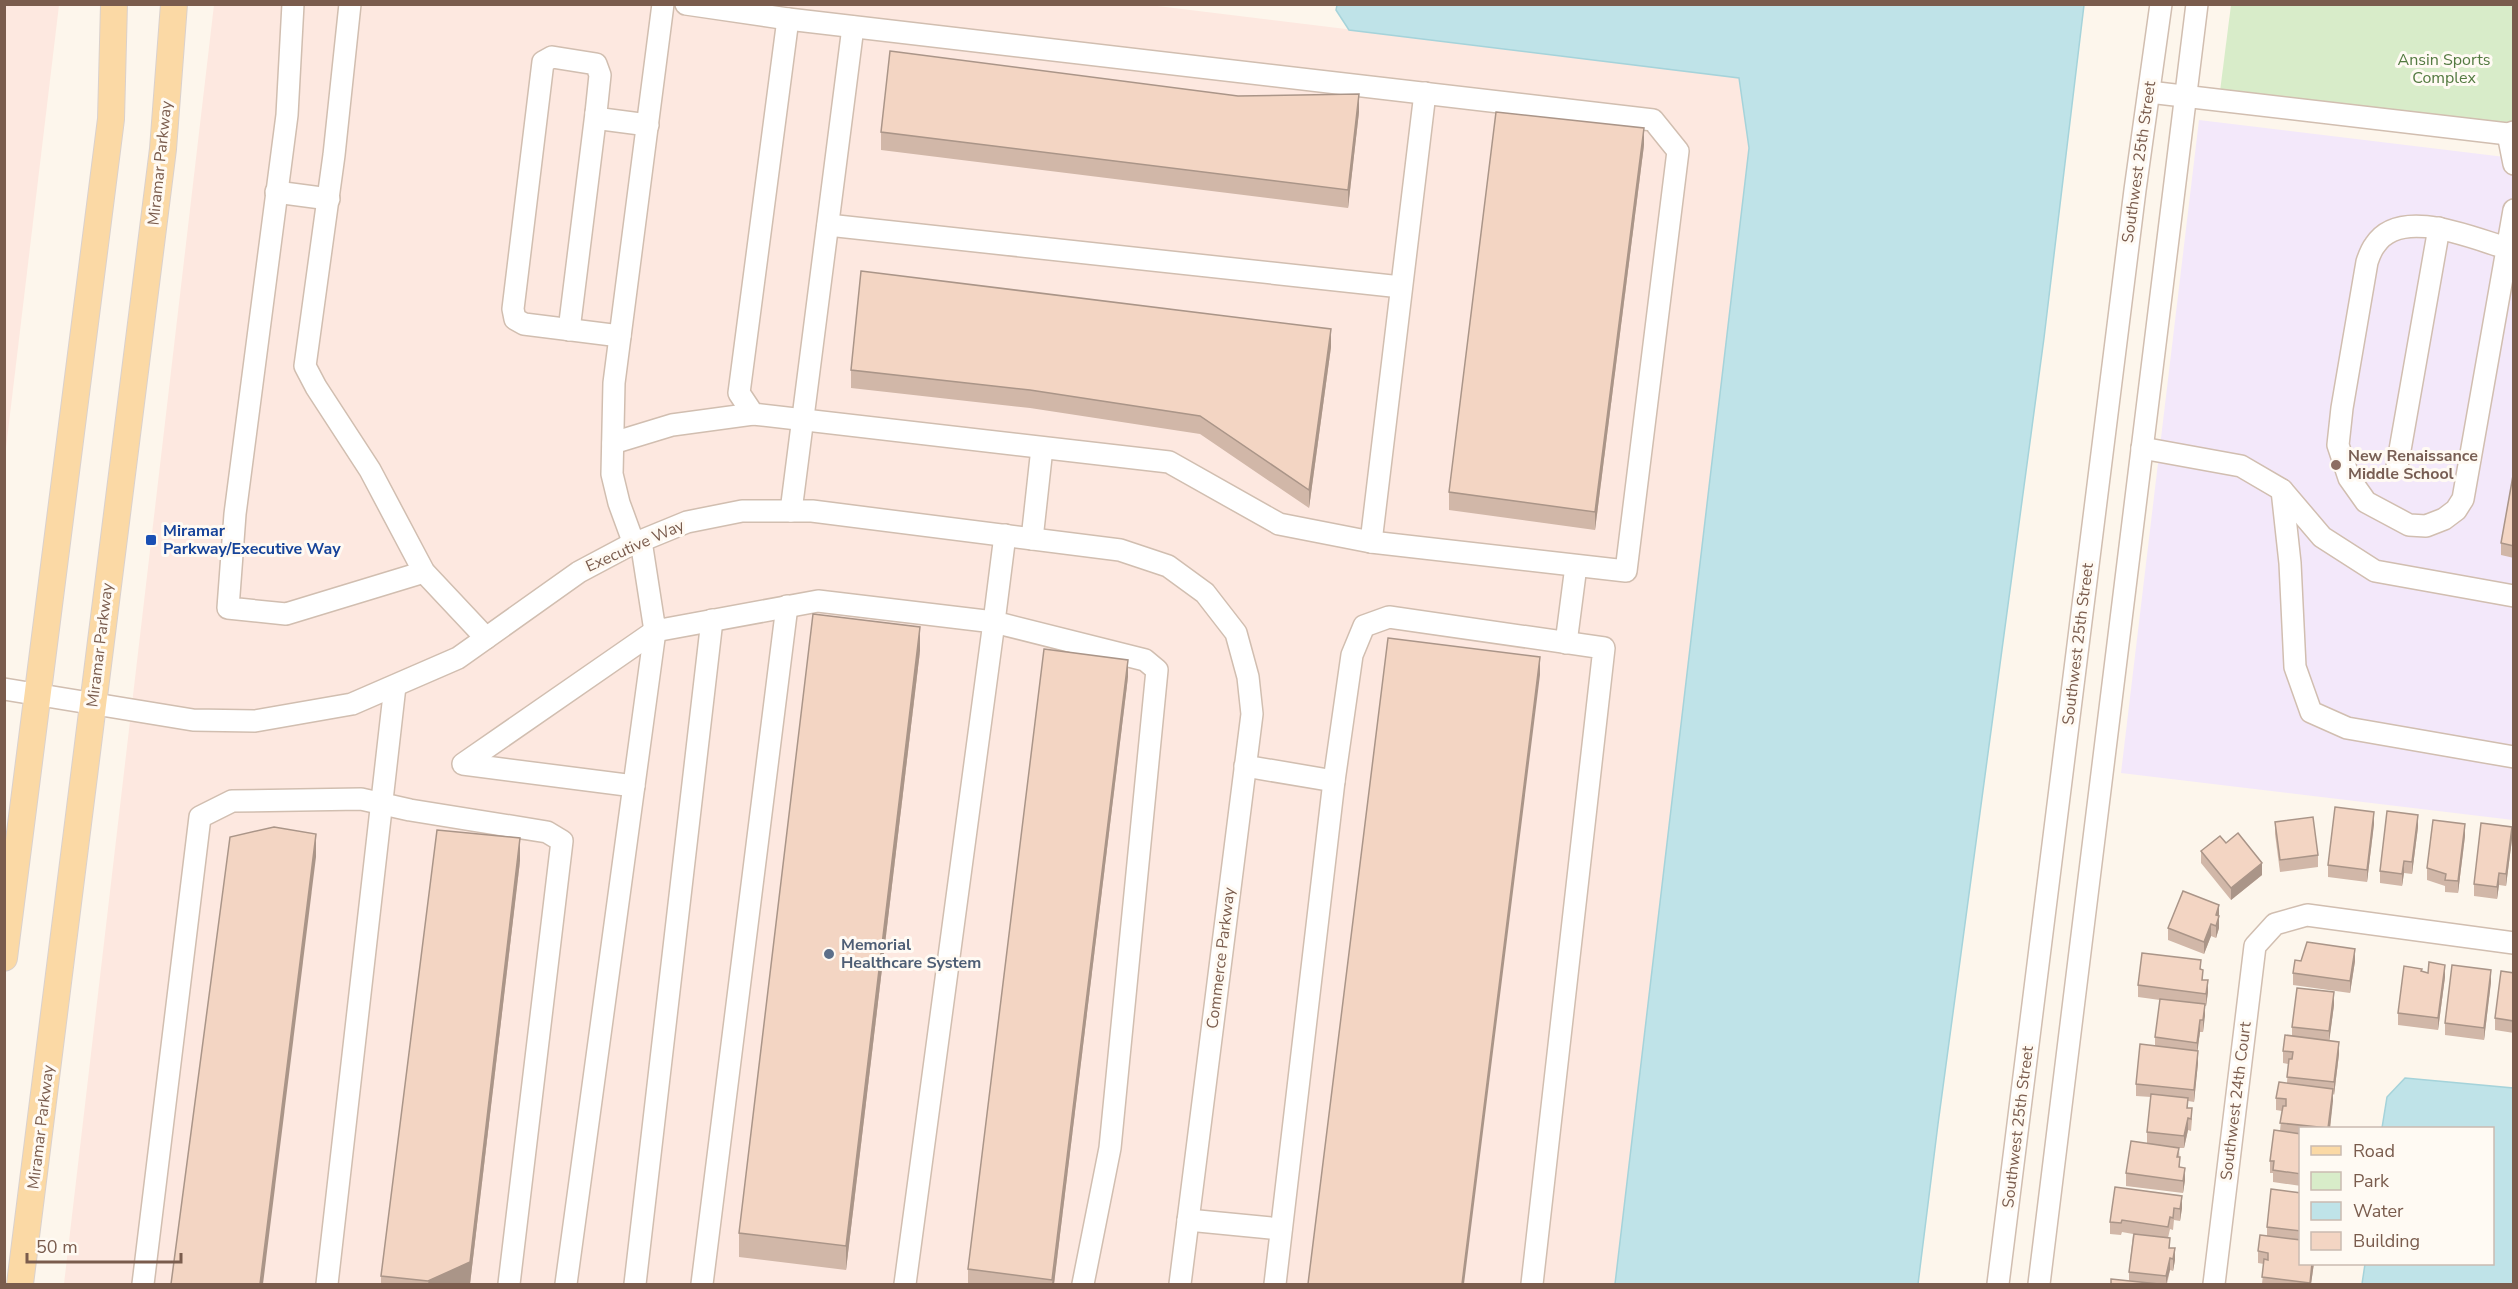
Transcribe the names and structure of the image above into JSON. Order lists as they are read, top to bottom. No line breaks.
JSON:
{"streets":{"main road":["Miramar Parkway"],"street":["Southwest 25th Street","Executive Way","Commerce Parkway","Southwest 24th Court"]},"crossings":[["Miramar Parkway","Executive Way"],["Executive Way","Commerce Parkway"]],"parks":["Ansin Sports Complex"],"places":{"other":["New Renaissance Middle School","Memorial Healthcare System"],"transit":["Miramar Parkway/Executive Way"]},"legend":["Road","Park","Water","Building"],"scale_bar":"50 m"}
